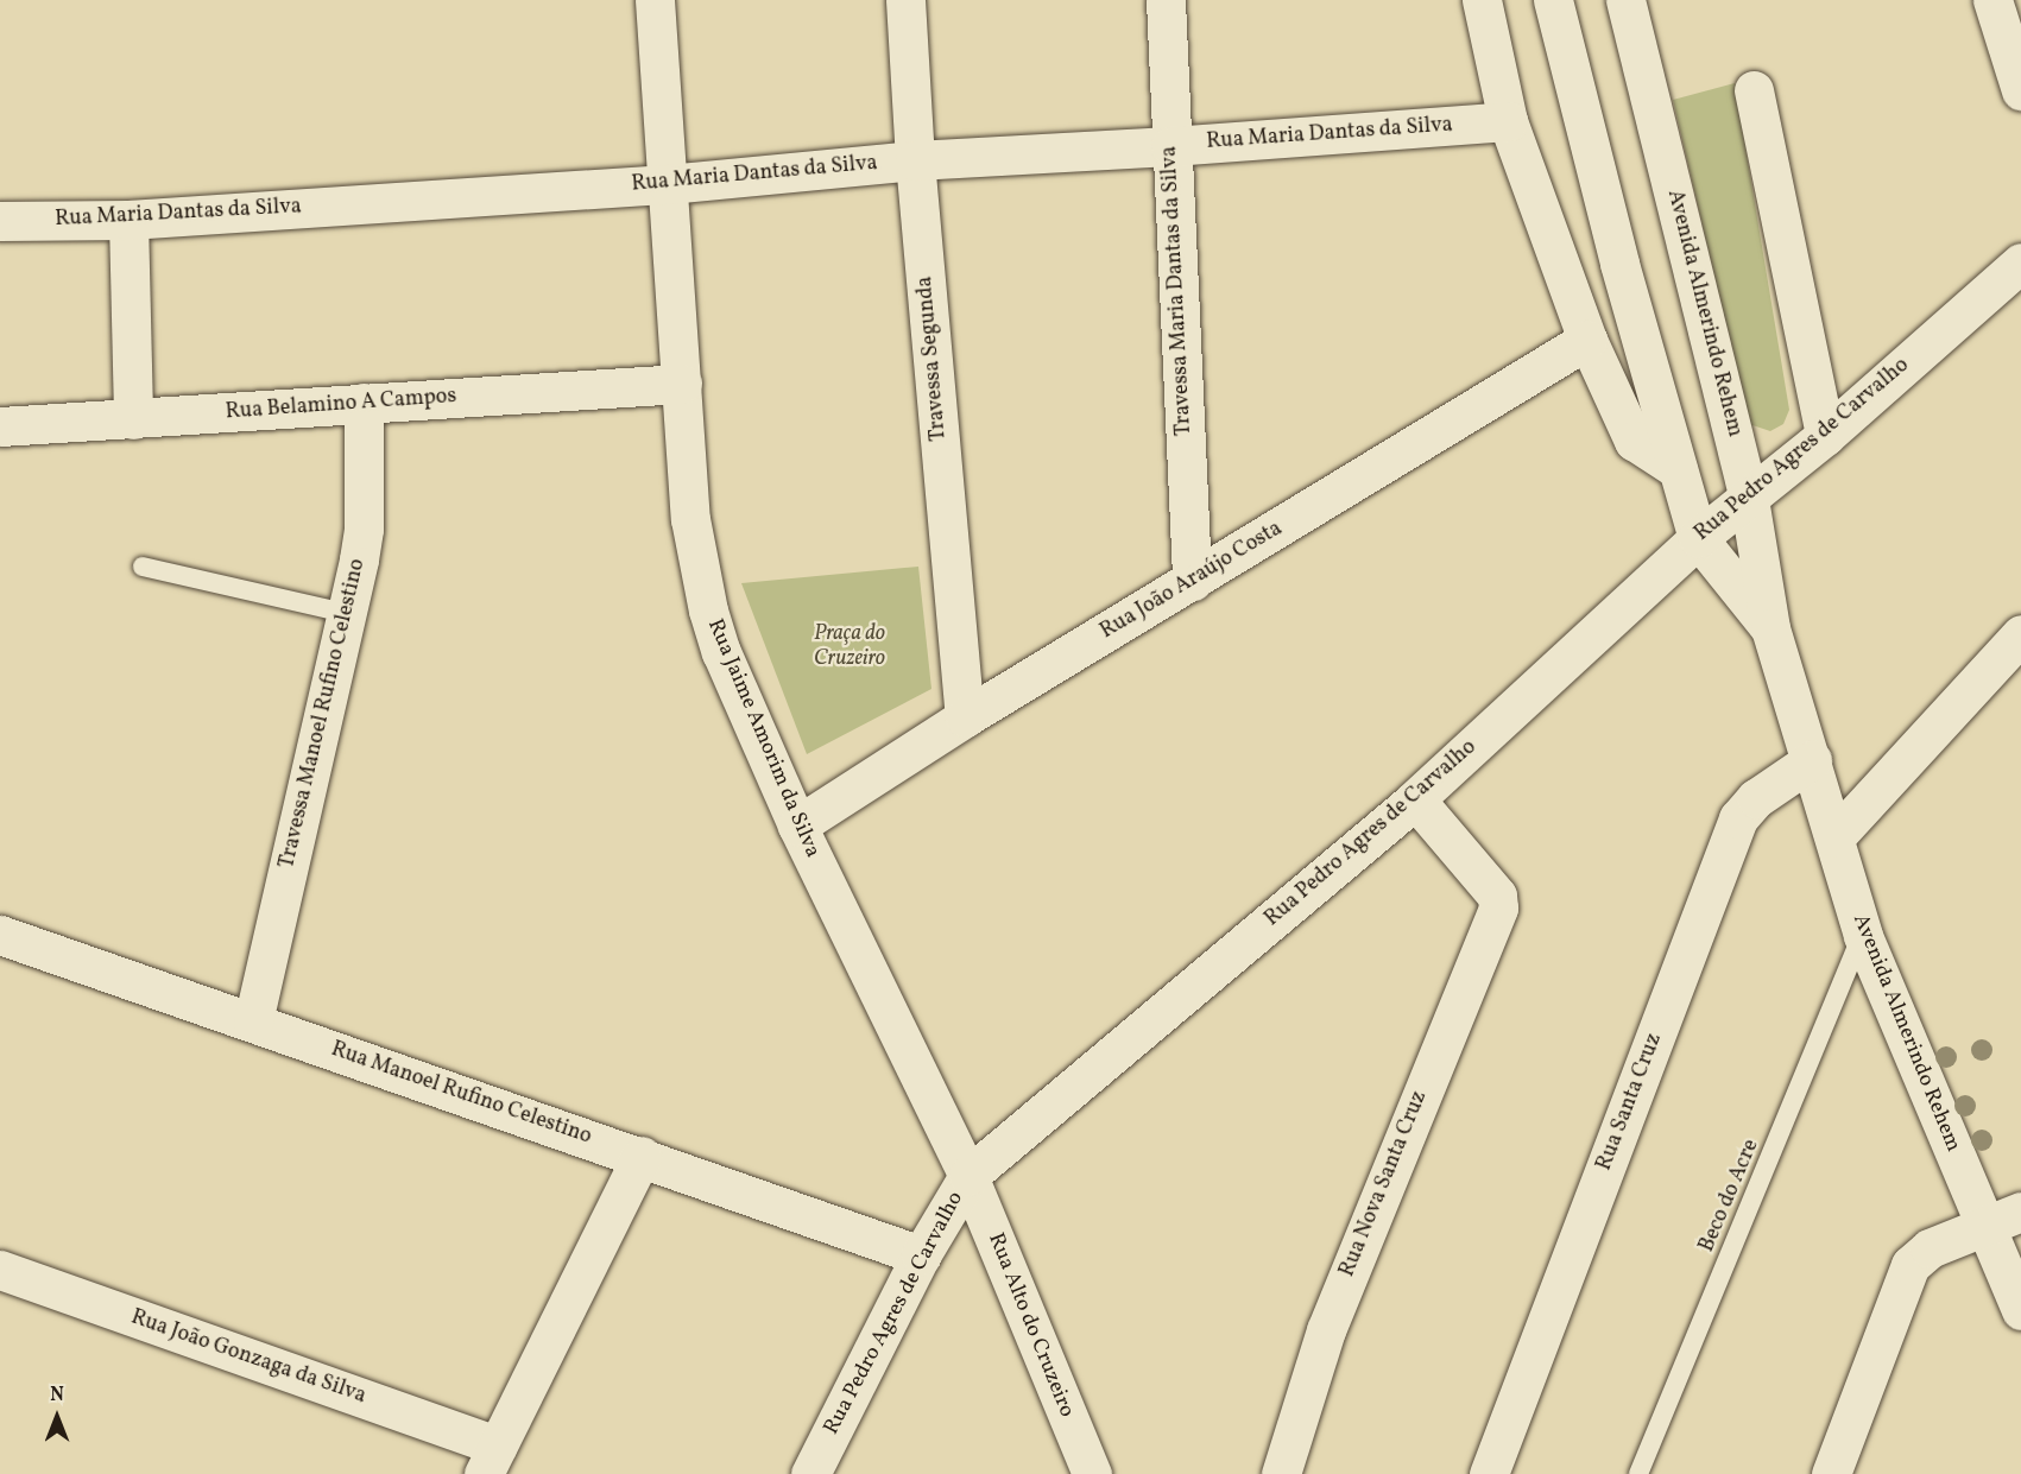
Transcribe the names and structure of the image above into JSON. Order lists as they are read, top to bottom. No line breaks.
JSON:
{"streets":{"street":["Rua Maria Dantas da Silva","Travessa Maria Dantas da Silva","Avenida Almerindo Rehem","Travessa Segunda","Rua Belamino A Campos","Rua Pedro Agres de Carvalho","Rua João Araújo Costa","Travessa Manoel Rufino Celestino","Rua Jaime Amorim da Silva","Rua Manoel Rufino Celestino","Rua Santa Cruz","Rua Nova Santa Cruz","Rua Alto do Cruzeiro","Rua João Gonzaga da Silva"],"lane":["Beco do Acre"]},"crossings":[["Rua Maria Dantas da Silva","Travessa Maria Dantas da Silva"],["Rua Maria Dantas da Silva","Travessa Segunda"],["Rua Maria Dantas da Silva","Rua Jaime Amorim da Silva"],["Travessa Maria Dantas da Silva","Rua João Araújo Costa"],["Avenida Almerindo Rehem","Rua Pedro Agres de Carvalho"],["Avenida Almerindo Rehem","Rua Santa Cruz"],["Avenida Almerindo Rehem","Beco do Acre"],["Travessa Segunda","Rua João Araújo Costa"],["Rua Belamino A Campos","Travessa Manoel Rufino Celestino"],["Rua Belamino A Campos","Rua Jaime Amorim da Silva"],["Rua Pedro Agres de Carvalho","Rua Jaime Amorim da Silva"],["Rua Pedro Agres de Carvalho","Rua Manoel Rufino Celestino"],["Rua Pedro Agres de Carvalho","Rua Nova Santa Cruz"],["Rua Pedro Agres de Carvalho","Rua Alto do Cruzeiro"],["Rua João Araújo Costa","Rua Jaime Amorim da Silva"],["Travessa Manoel Rufino Celestino","Rua Manoel Rufino Celestino"],["Rua Jaime Amorim da Silva","Rua Alto do Cruzeiro"]],"parks":["Praça do Cruzeiro"],"north":"top"}
